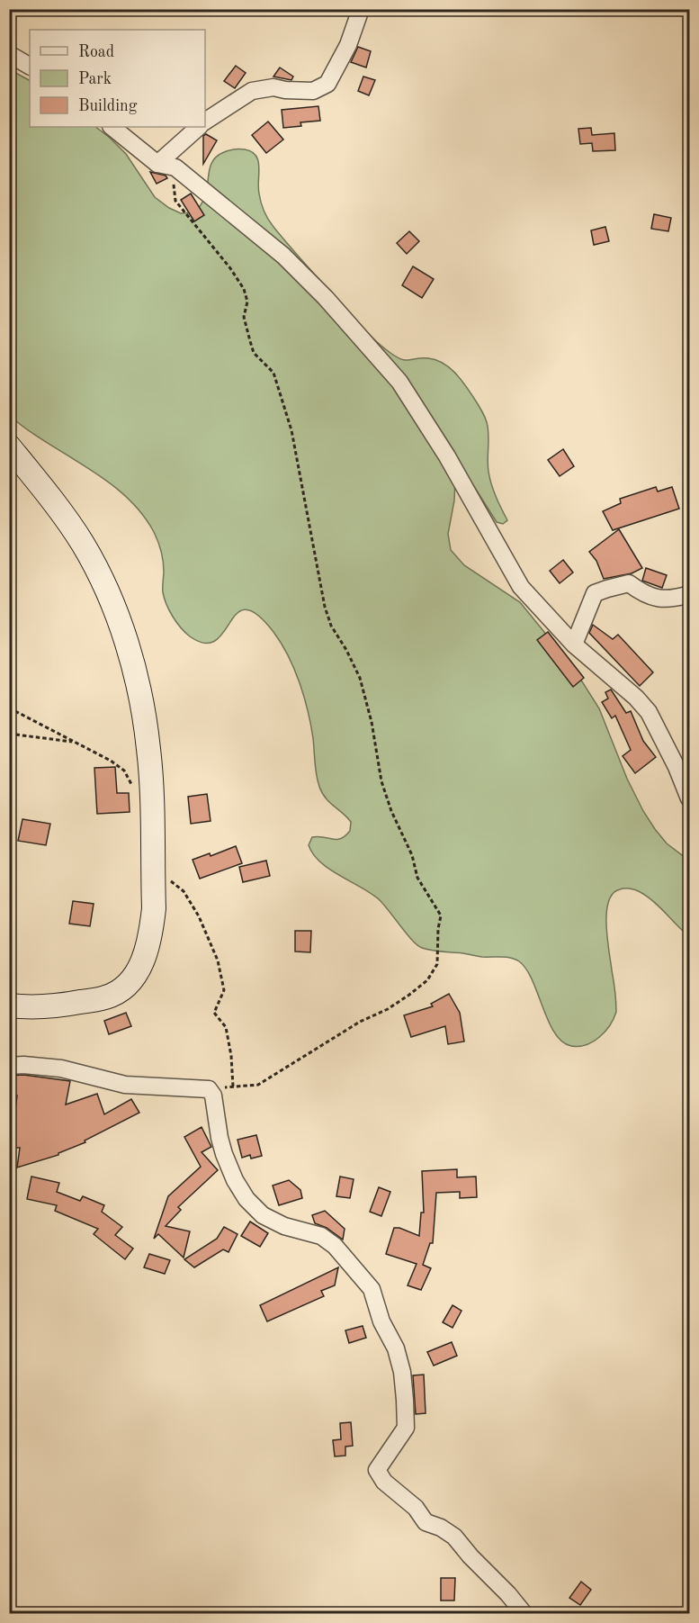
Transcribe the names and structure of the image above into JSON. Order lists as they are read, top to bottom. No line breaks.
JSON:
{"legend":["Road","Park","Building"]}
